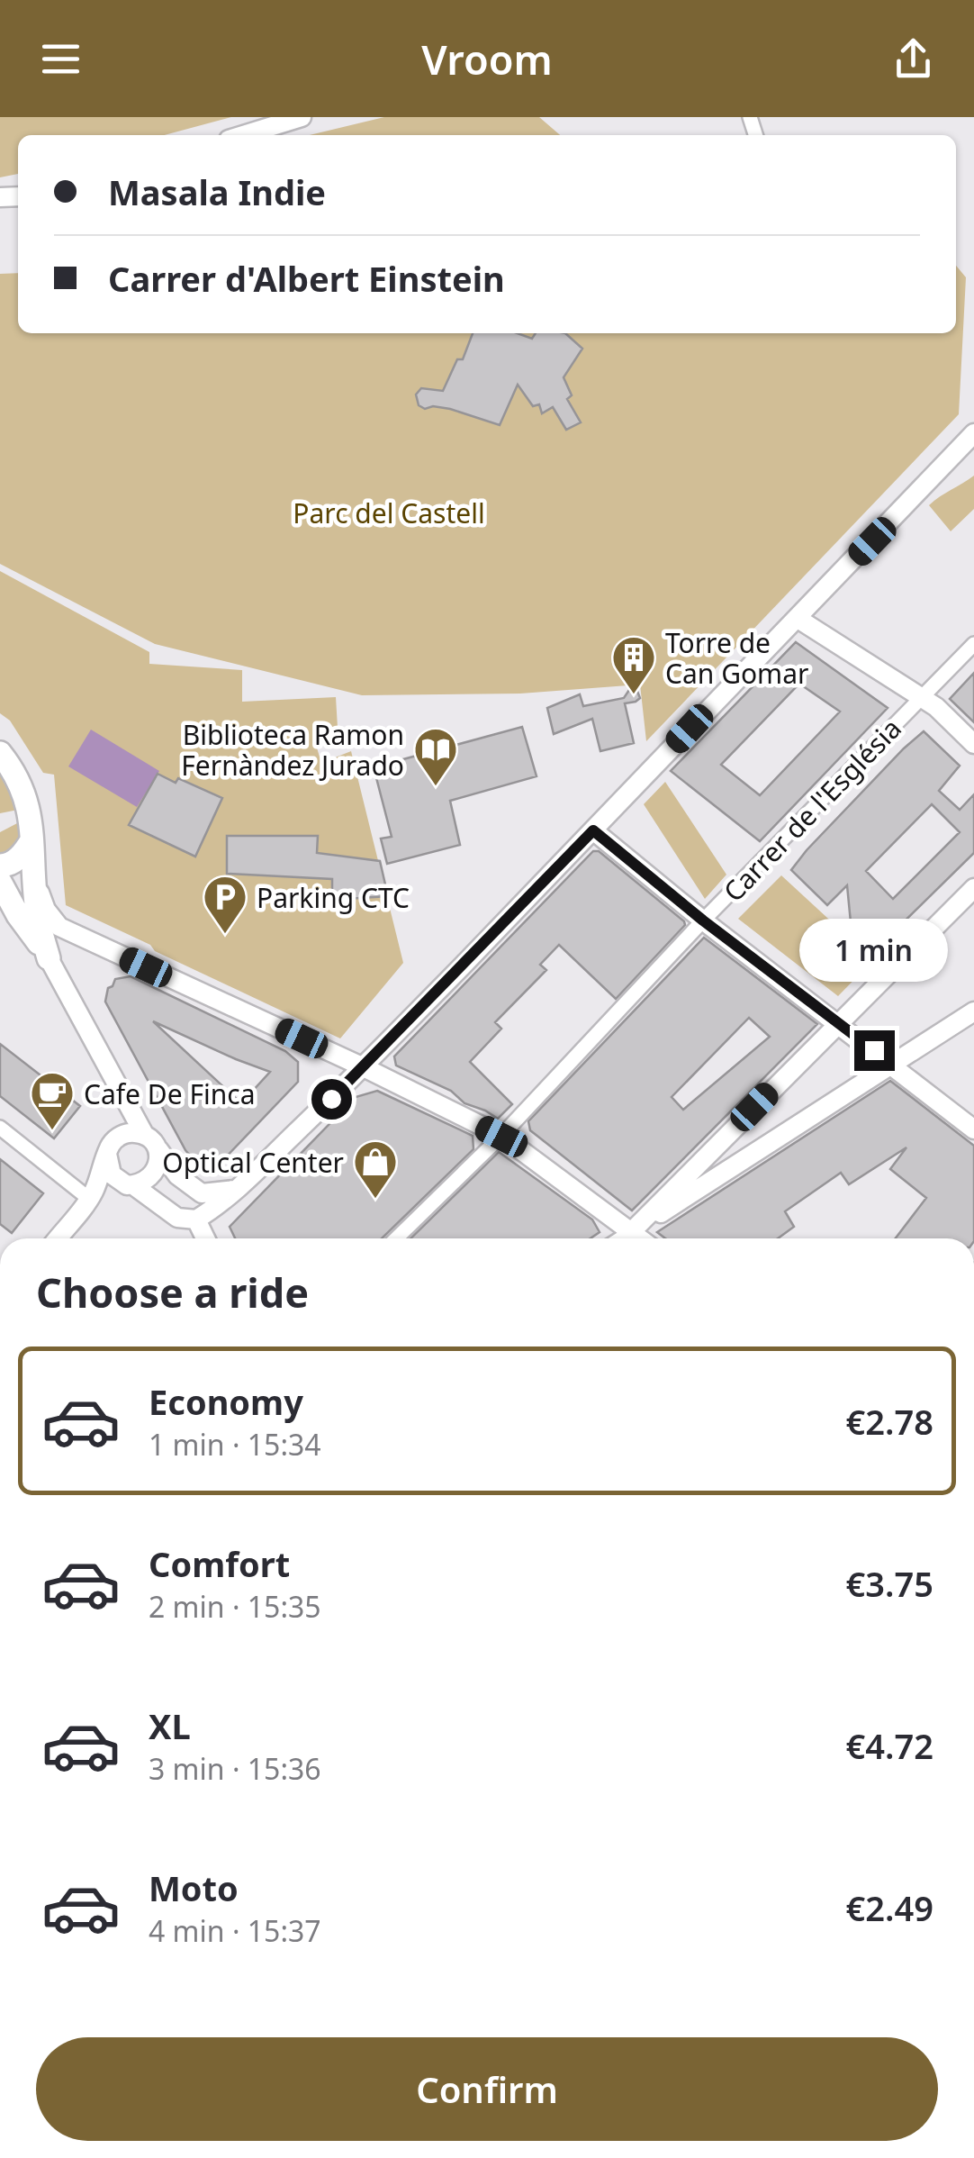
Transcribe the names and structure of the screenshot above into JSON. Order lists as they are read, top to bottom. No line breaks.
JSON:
{"streets":{"street":["Carrer de l'Església"]},"parks":["Parc del Castell"],"places":{"building":["Torre de Can Gomar"],"library":["Biblioteca Ramon Fernàndez Jurado"],"parking":["Parking CTC"],"cafe":["Cafe De Finca"],"shop":["Optical Center"]},"page":{"header":"Vroom","banner":["Masala Indie","Carrer d'Albert Einstein"],"bubble":"1 min","heading":"Choose a ride","list":[{"name":"Economy","note":"1 min · 15:34","value":"€2.78"},{"name":"Comfort","note":"2 min · 15:35","value":"€3.75"},{"name":"XL","note":"3 min · 15:36","value":"€4.72"},{"name":"Moto","note":"4 min · 15:37","value":"€2.49"}],"buttons":"Confirm"}}
